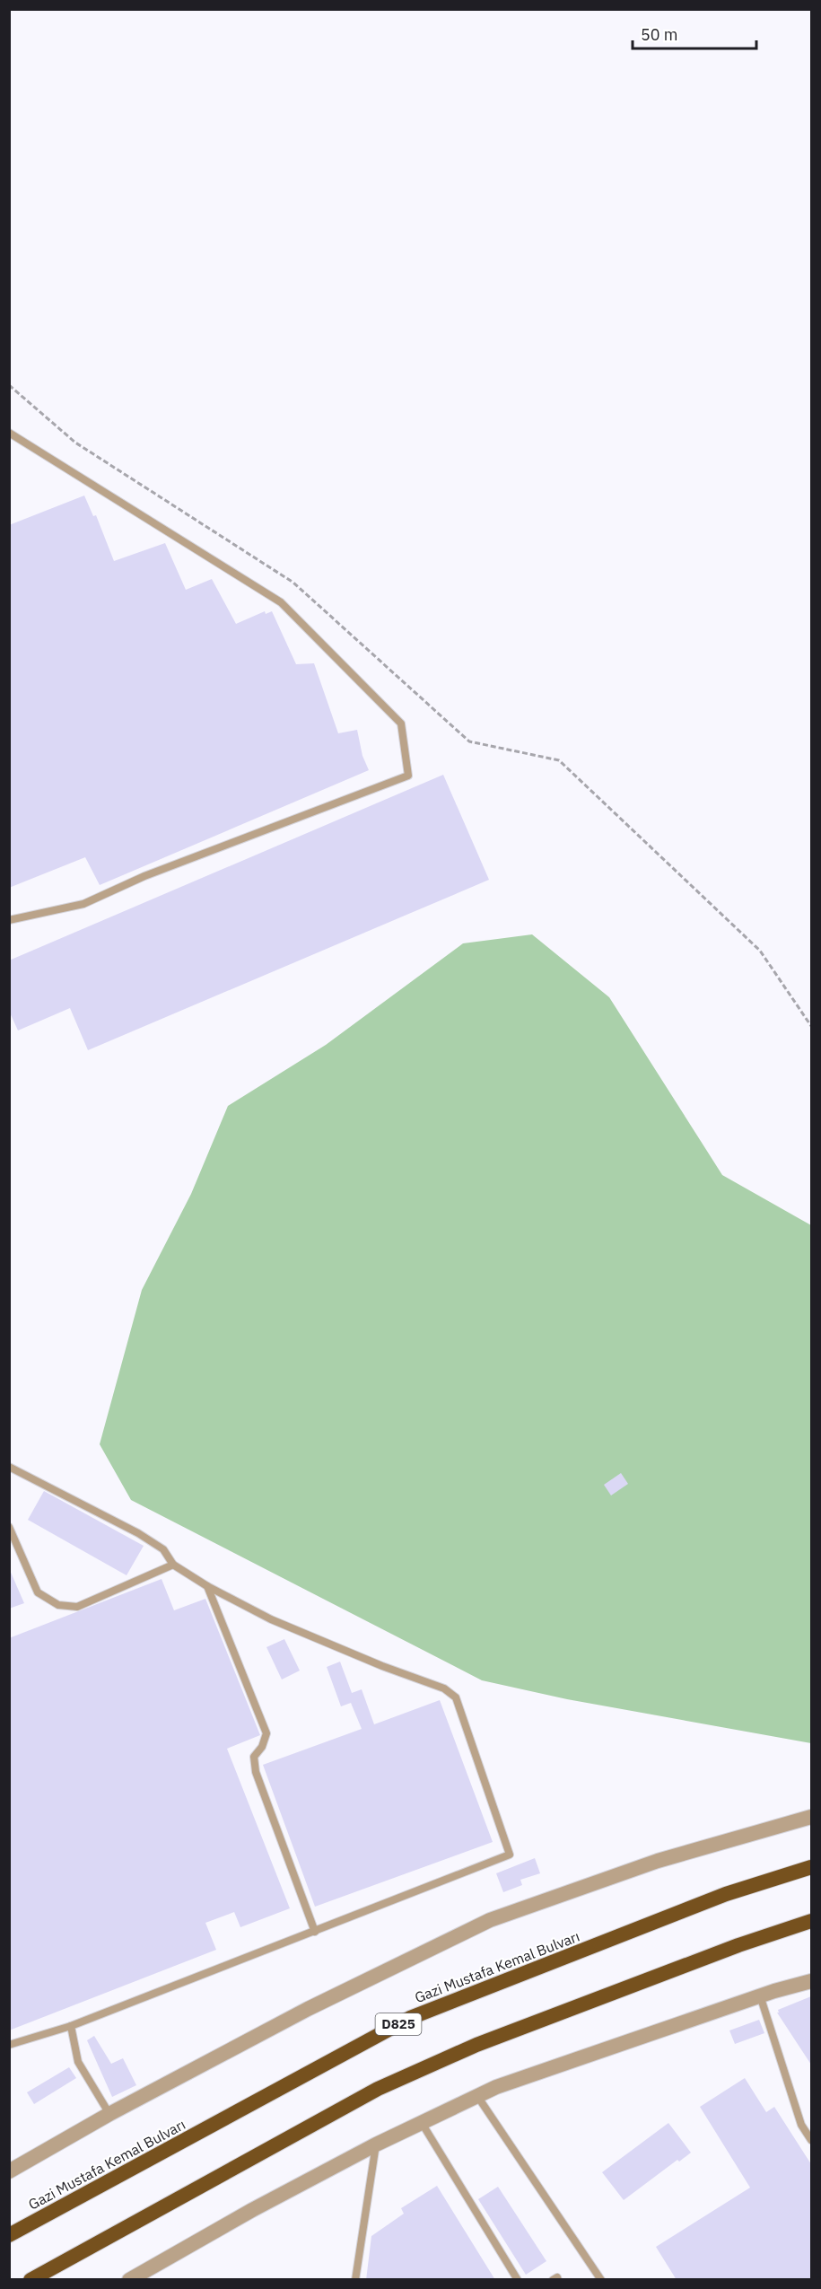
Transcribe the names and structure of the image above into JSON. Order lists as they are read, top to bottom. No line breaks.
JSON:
{"streets":{"highway":["Gazi Mustafa Kemal Bulvarı","D825"]},"scale_bar":"50 m"}
